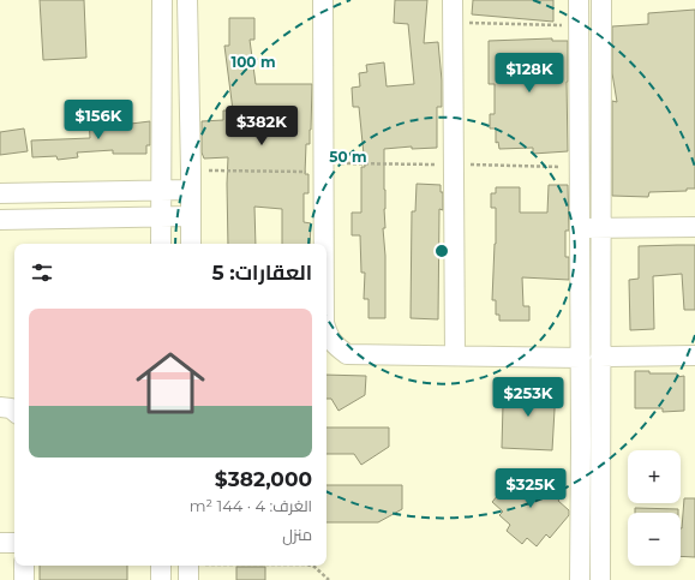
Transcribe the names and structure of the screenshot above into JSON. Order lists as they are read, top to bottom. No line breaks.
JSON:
{"page":{"price":["$128K","$156K","$382K","$253K","$325K"],"heading":"العقارات: 5","list":[{"name":"$382,000","note":"الغرف: 4 · 144 m² · منزل"}],"map_buttons":["+","−"]},"rings":["100 m","50 m"]}
